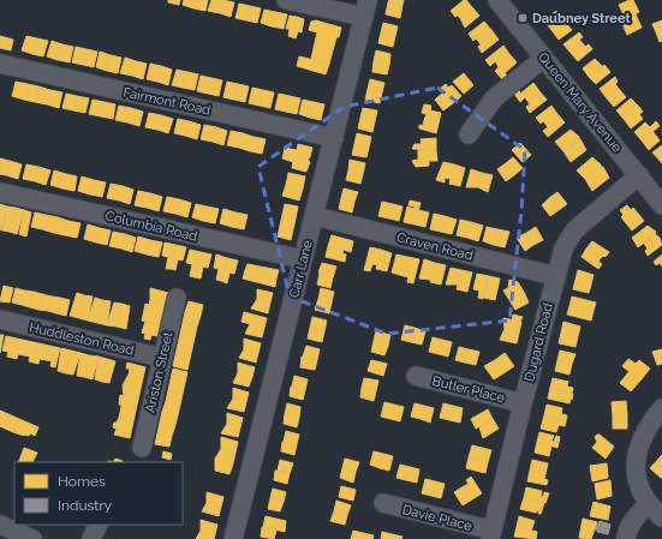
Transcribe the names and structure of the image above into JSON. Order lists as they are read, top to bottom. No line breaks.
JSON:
{"streets":{"street":["Fairmont Road","Queen Mary Avenue","Columbia Road","Craven Road","Carr Lane","Huddleston Road","Dugard Road","Ariston Street","Butler Place","Davie Place"]},"crossings":[["Fairmont Road","Carr Lane"],["Queen Mary Avenue","Dugard Road"],["Columbia Road","Carr Lane"],["Craven Road","Carr Lane"],["Craven Road","Dugard Road"],["Huddleston Road","Ariston Street"],["Dugard Road","Butler Place"],["Dugard Road","Davie Place"]],"places":{"transit":["Daubney Street"]},"legend":["Homes","Industry"]}
